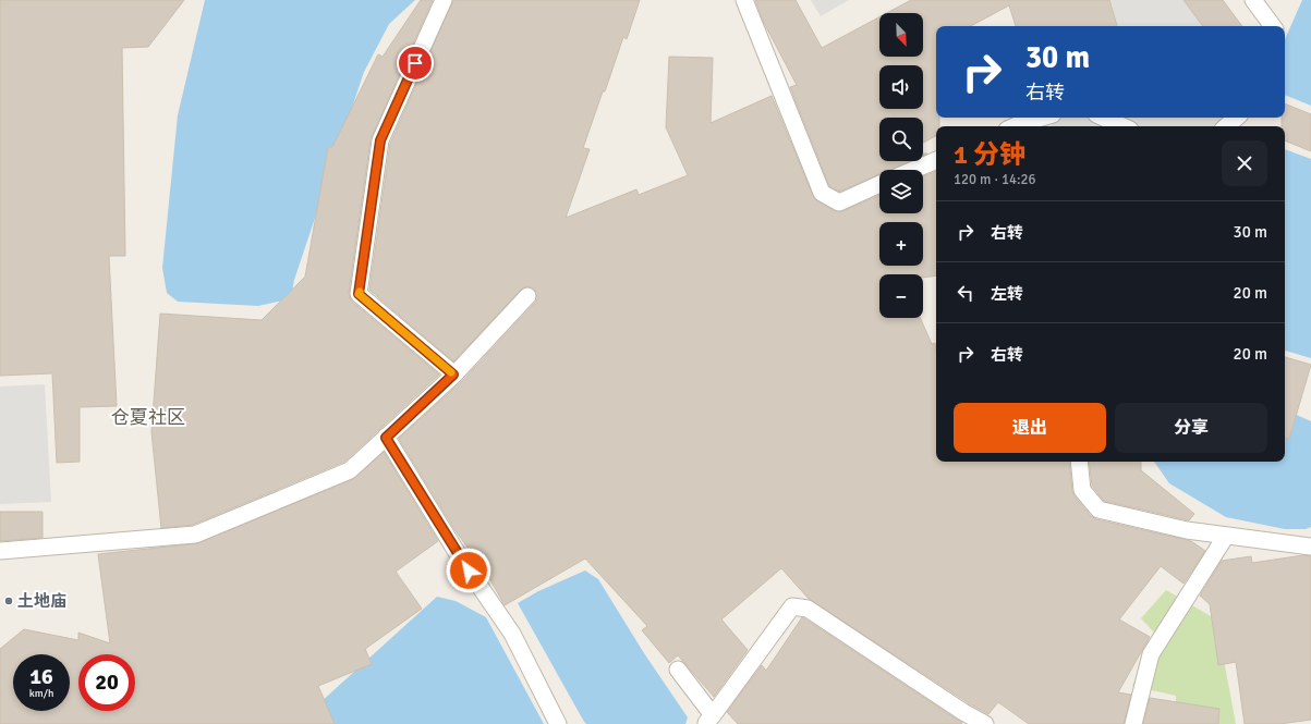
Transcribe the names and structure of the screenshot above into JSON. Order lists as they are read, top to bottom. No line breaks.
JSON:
{"districts":["仓夏社区"],"places":["土地庙"],"north":"bottom right","page":{"map_buttons":["+","−"],"turn":["30 m","右转"],"heading":["1 分钟","120 m · 14:26"],"list":[{"name":"右转","value":"30 m"},{"name":"左转","value":"20 m"},{"name":"右转","value":"20 m"}],"buttons":["退出","分享"],"speed":"16 km/h","limit":"20"}}
